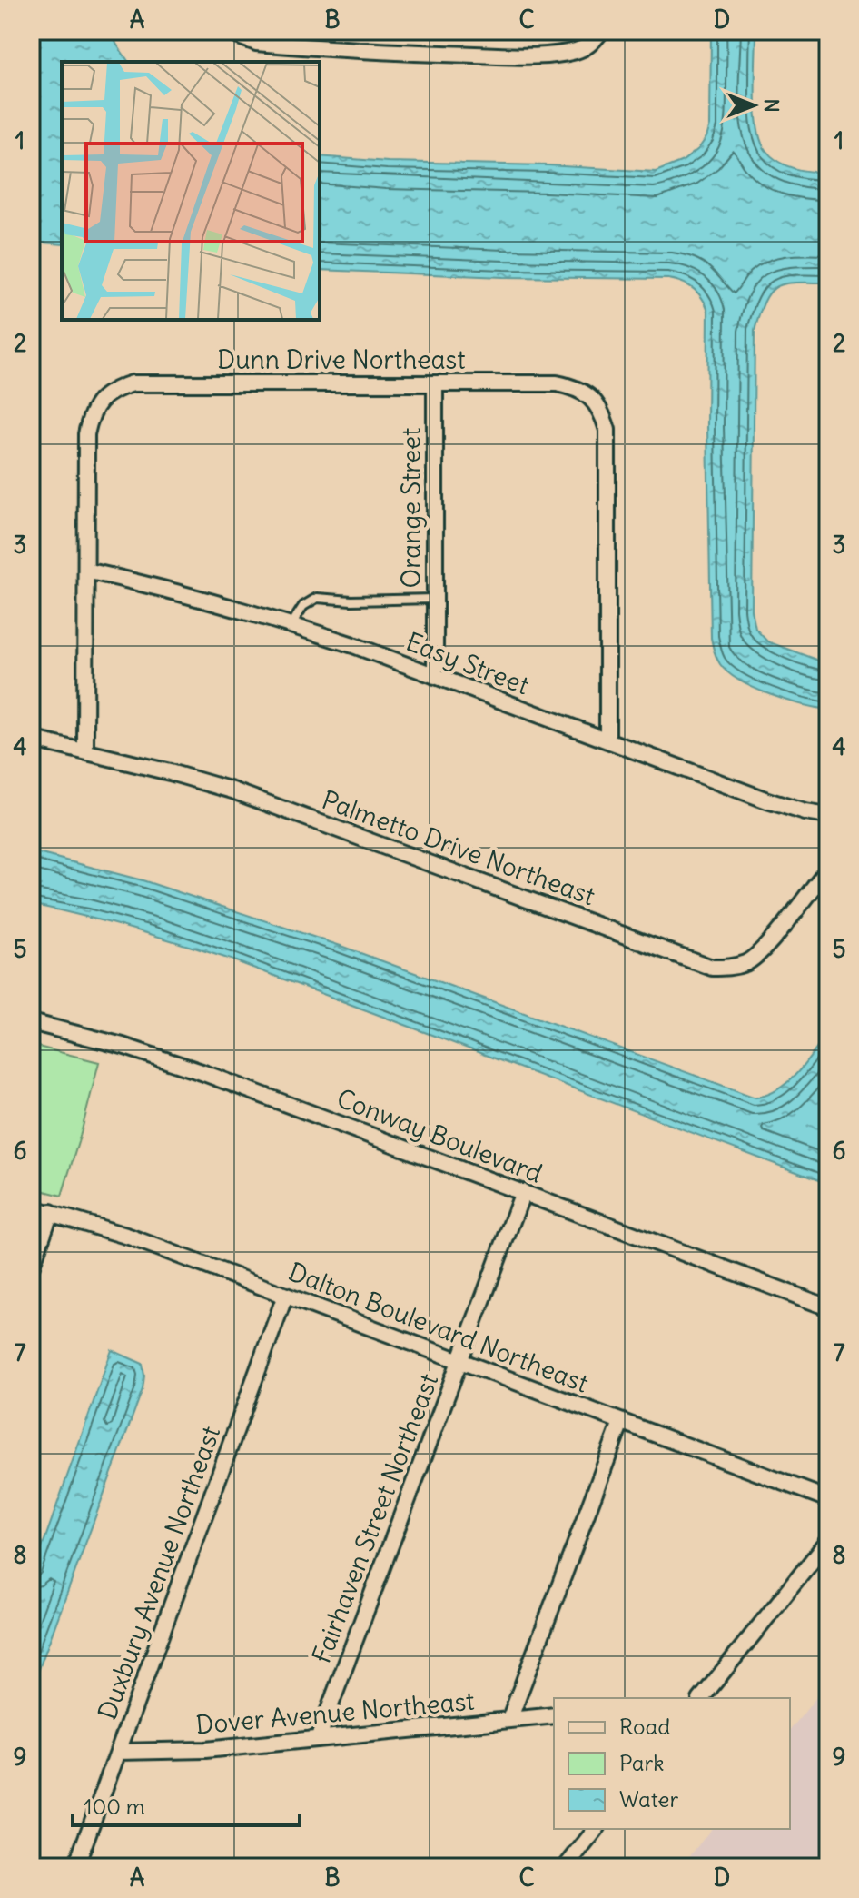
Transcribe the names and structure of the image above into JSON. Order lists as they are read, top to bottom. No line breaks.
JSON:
{"streets":{"street":["Dunn Drive Northeast","Orange Street","Easy Street","Palmetto Drive Northeast","Conway Boulevard","Dalton Boulevard Northeast","Fairhaven Street Northeast","Duxbury Avenue Northeast","Dover Avenue Northeast"]},"crossings":[["Dunn Drive Northeast","Orange Street"],["Dunn Drive Northeast","Easy Street"],["Dunn Drive Northeast","Palmetto Drive Northeast"],["Orange Street","Easy Street"],["Conway Boulevard","Fairhaven Street Northeast"],["Dalton Boulevard Northeast","Fairhaven Street Northeast"],["Dalton Boulevard Northeast","Duxbury Avenue Northeast"],["Fairhaven Street Northeast","Dover Avenue Northeast"],["Duxbury Avenue Northeast","Dover Avenue Northeast"]],"legend":["Road","Park","Water"],"scale_bar":"100 m","north":"right","grid":{"columns":["A","B","C","D"],"rows":["1","2","3","4","5","6","7","8","9"]}}
